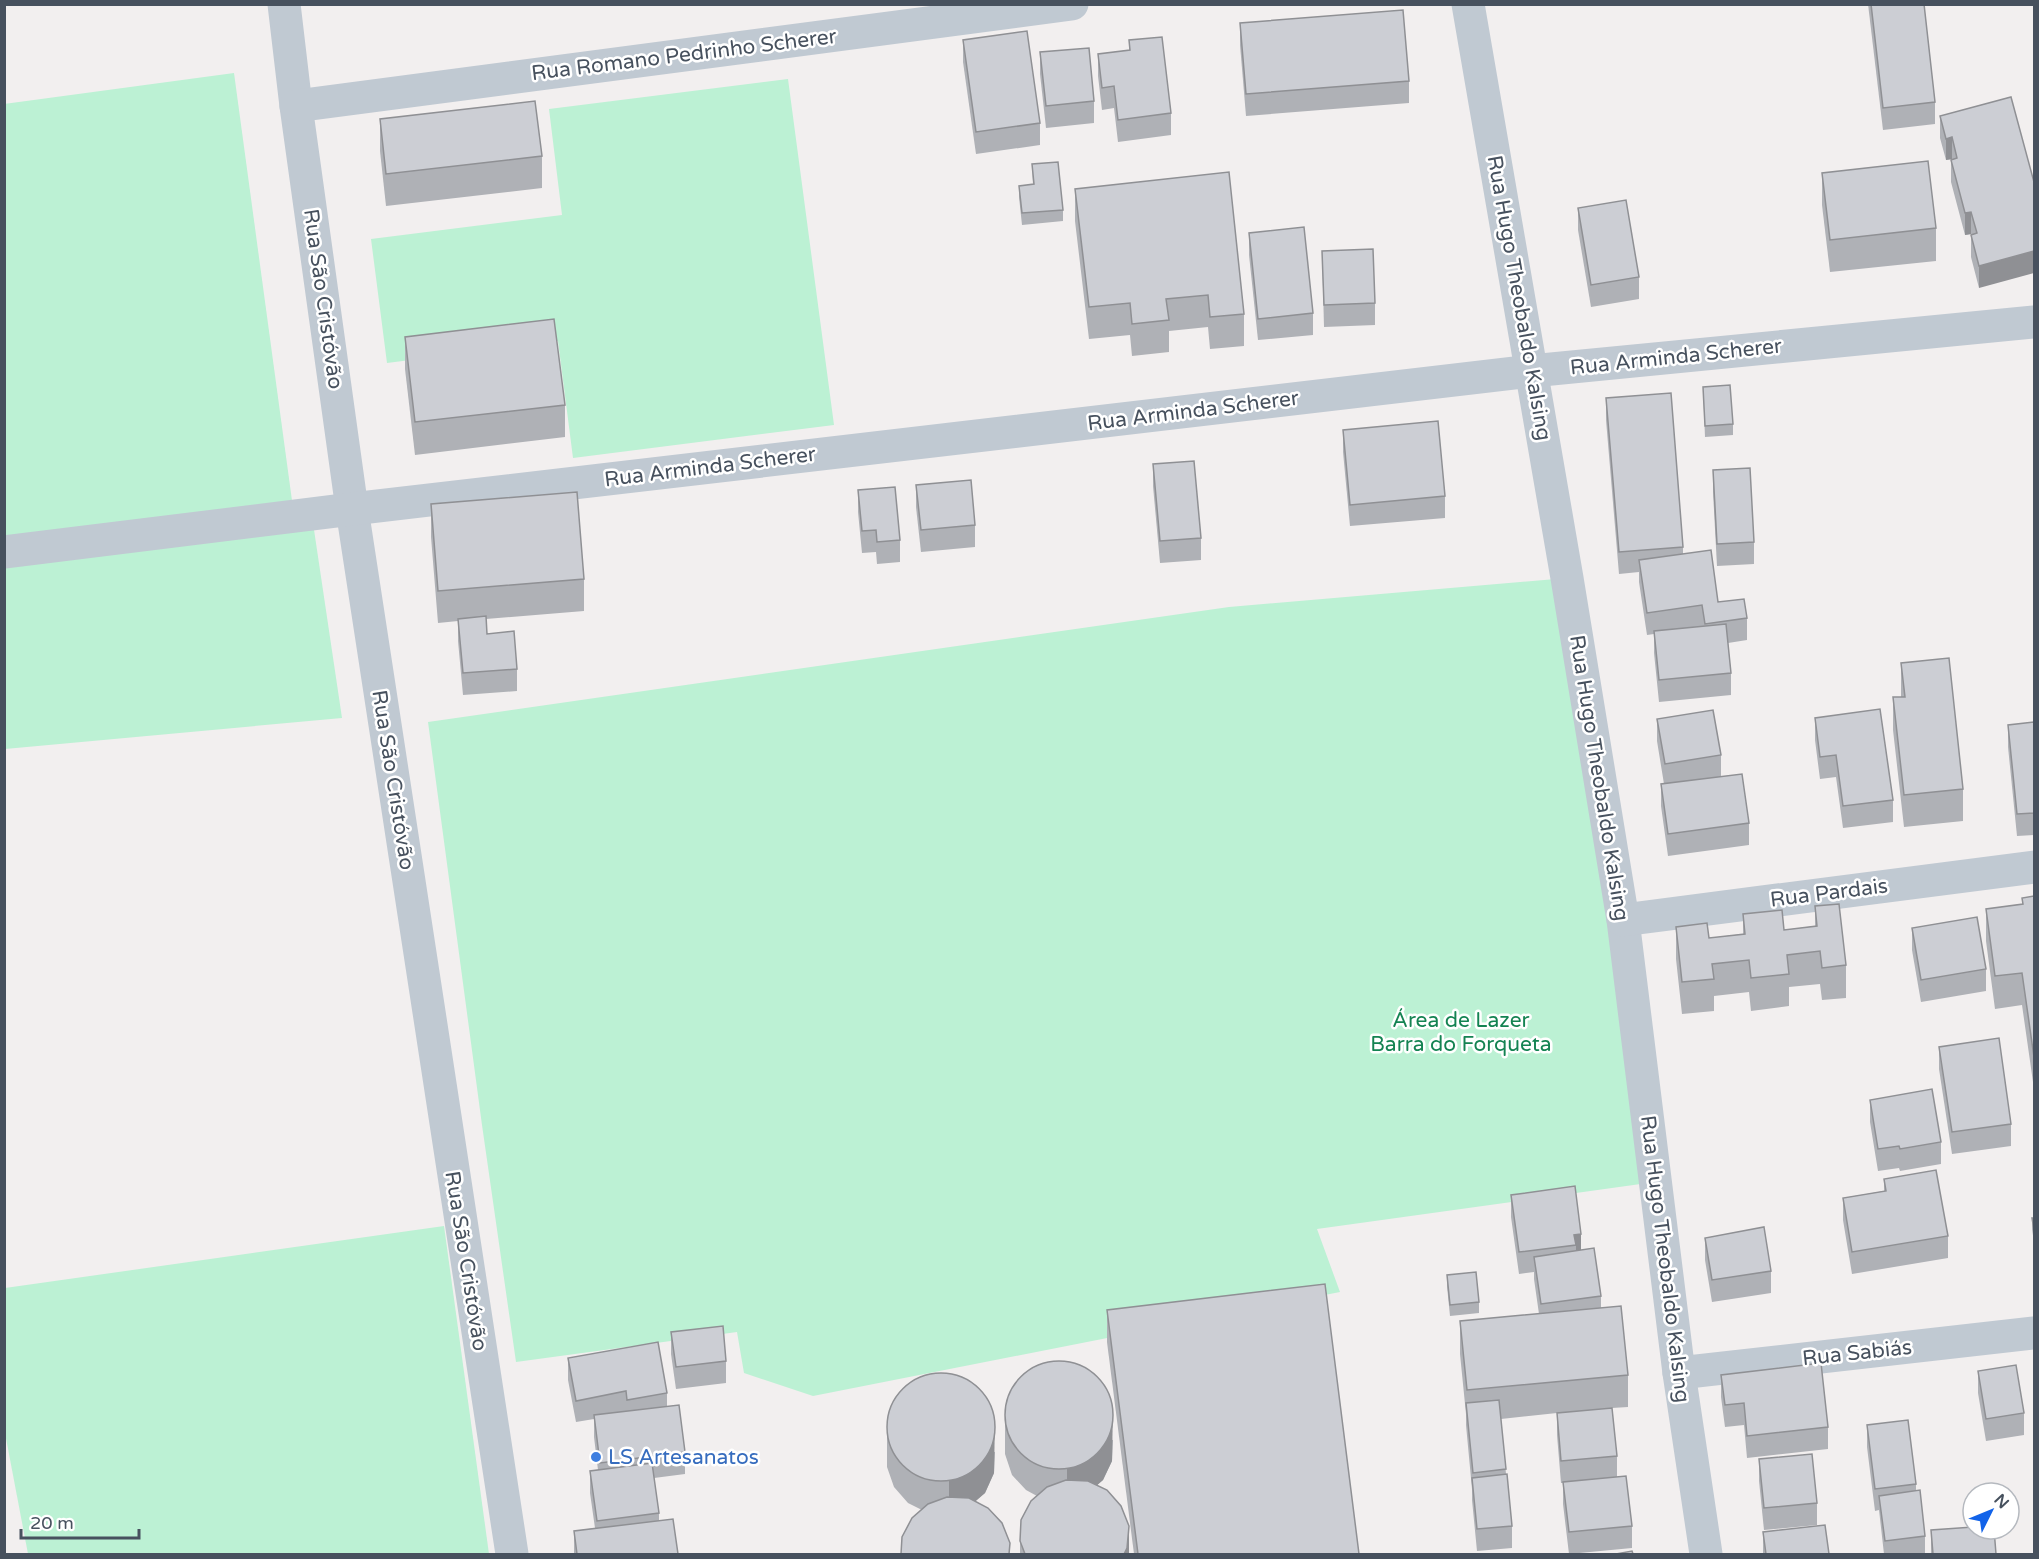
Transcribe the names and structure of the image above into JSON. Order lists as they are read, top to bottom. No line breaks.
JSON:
{"streets":{"street":["Rua Romano Pedrinho Scherer","Rua Hugo Theobaldo Kalsing","Rua São Cristóvão","Rua Arminda Scherer","Rua Pardais","Rua Sabiás"]},"crossings":[["Rua Romano Pedrinho Scherer","Rua São Cristóvão"],["Rua Hugo Theobaldo Kalsing","Rua Arminda Scherer"],["Rua Hugo Theobaldo Kalsing","Rua Pardais"],["Rua Hugo Theobaldo Kalsing","Rua Sabiás"],["Rua São Cristóvão","Rua Arminda Scherer"]],"parks":["Área de Lazer Barra do Forqueta"],"places":["LS Artesanatos"],"scale_bar":"20 m","north":"top right"}
